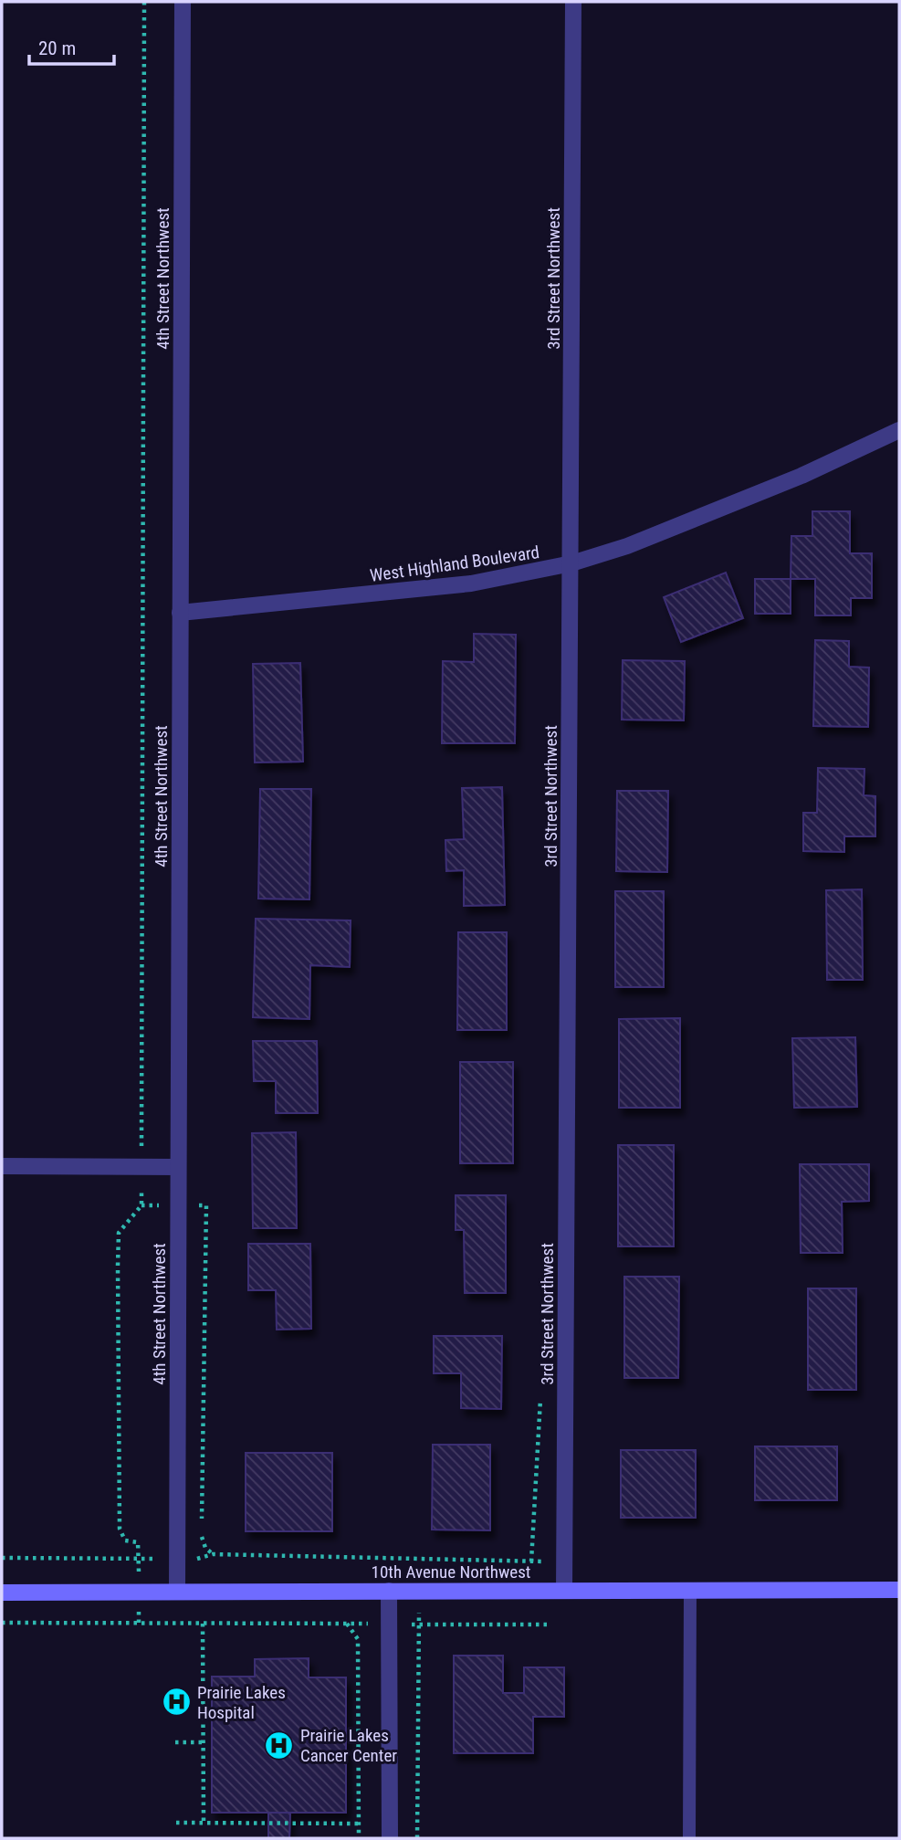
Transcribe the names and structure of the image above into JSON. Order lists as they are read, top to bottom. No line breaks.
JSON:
{"streets":{"street":["4th Street Northwest","3rd Street Northwest","West Highland Boulevard","10th Avenue Northwest"]},"crossings":[["4th Street Northwest","West Highland Boulevard"],["4th Street Northwest","10th Avenue Northwest"],["3rd Street Northwest","West Highland Boulevard"],["3rd Street Northwest","10th Avenue Northwest"]],"places":{"hospital":["Prairie Lakes Hospital","Prairie Lakes Cancer Center"]},"scale_bar":"20 m"}
